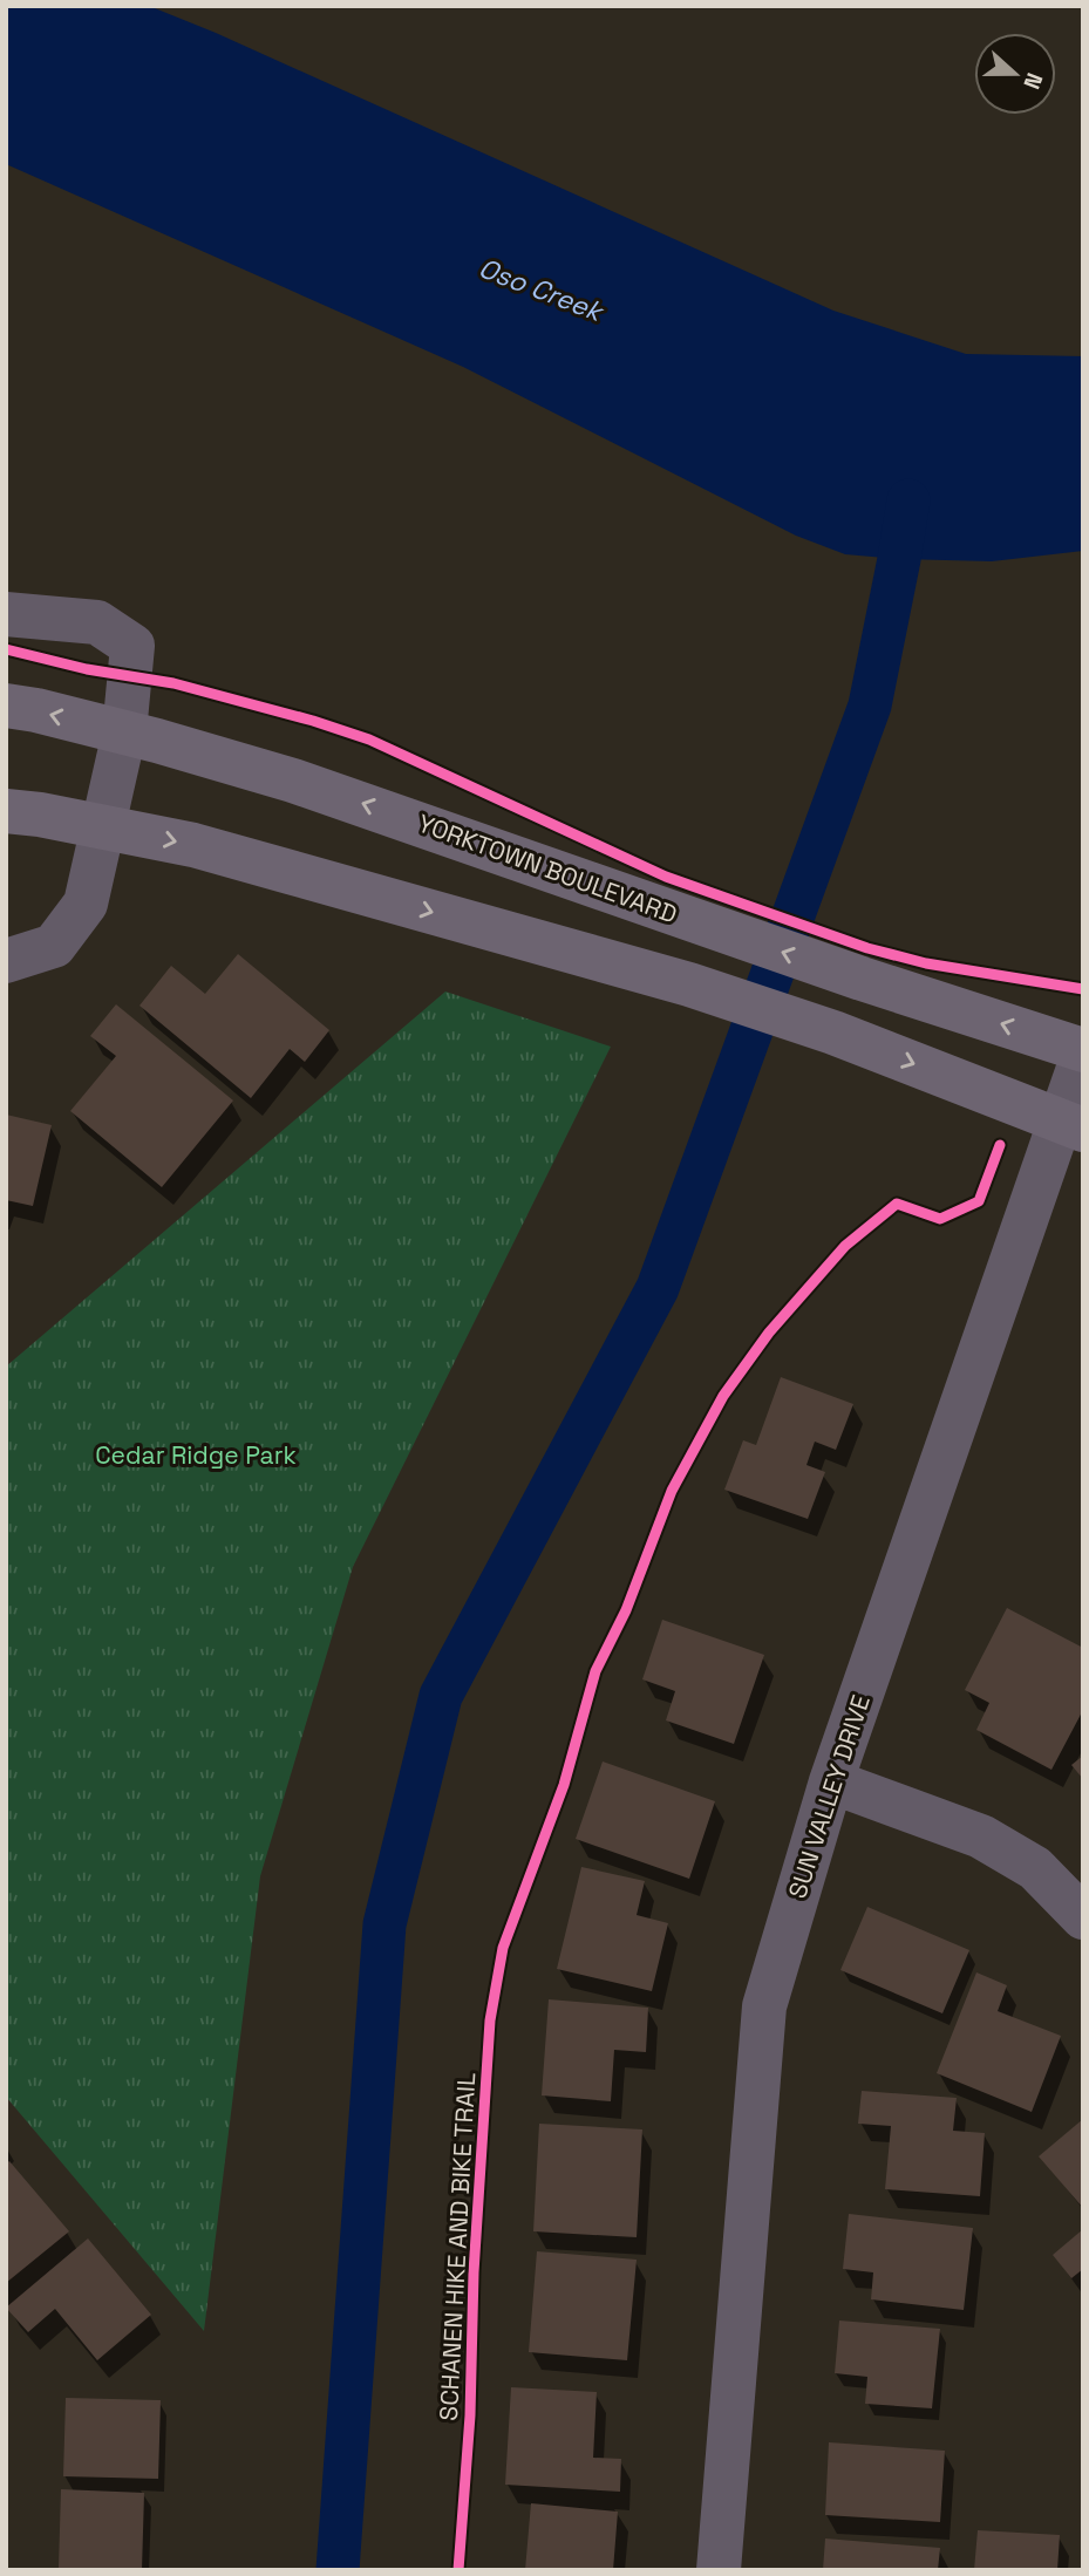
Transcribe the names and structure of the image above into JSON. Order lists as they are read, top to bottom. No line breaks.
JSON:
{"streets":{"main road":["YORKTOWN BOULEVARD"],"street":["SUN VALLEY DRIVE"],"cycle path":["SCHANEN HIKE AND BIKE TRAIL"]},"crossings":[["YORKTOWN BOULEVARD","SUN VALLEY DRIVE"]],"water":["Oso Creek"],"parks":["Cedar Ridge Park"],"north":"right"}
